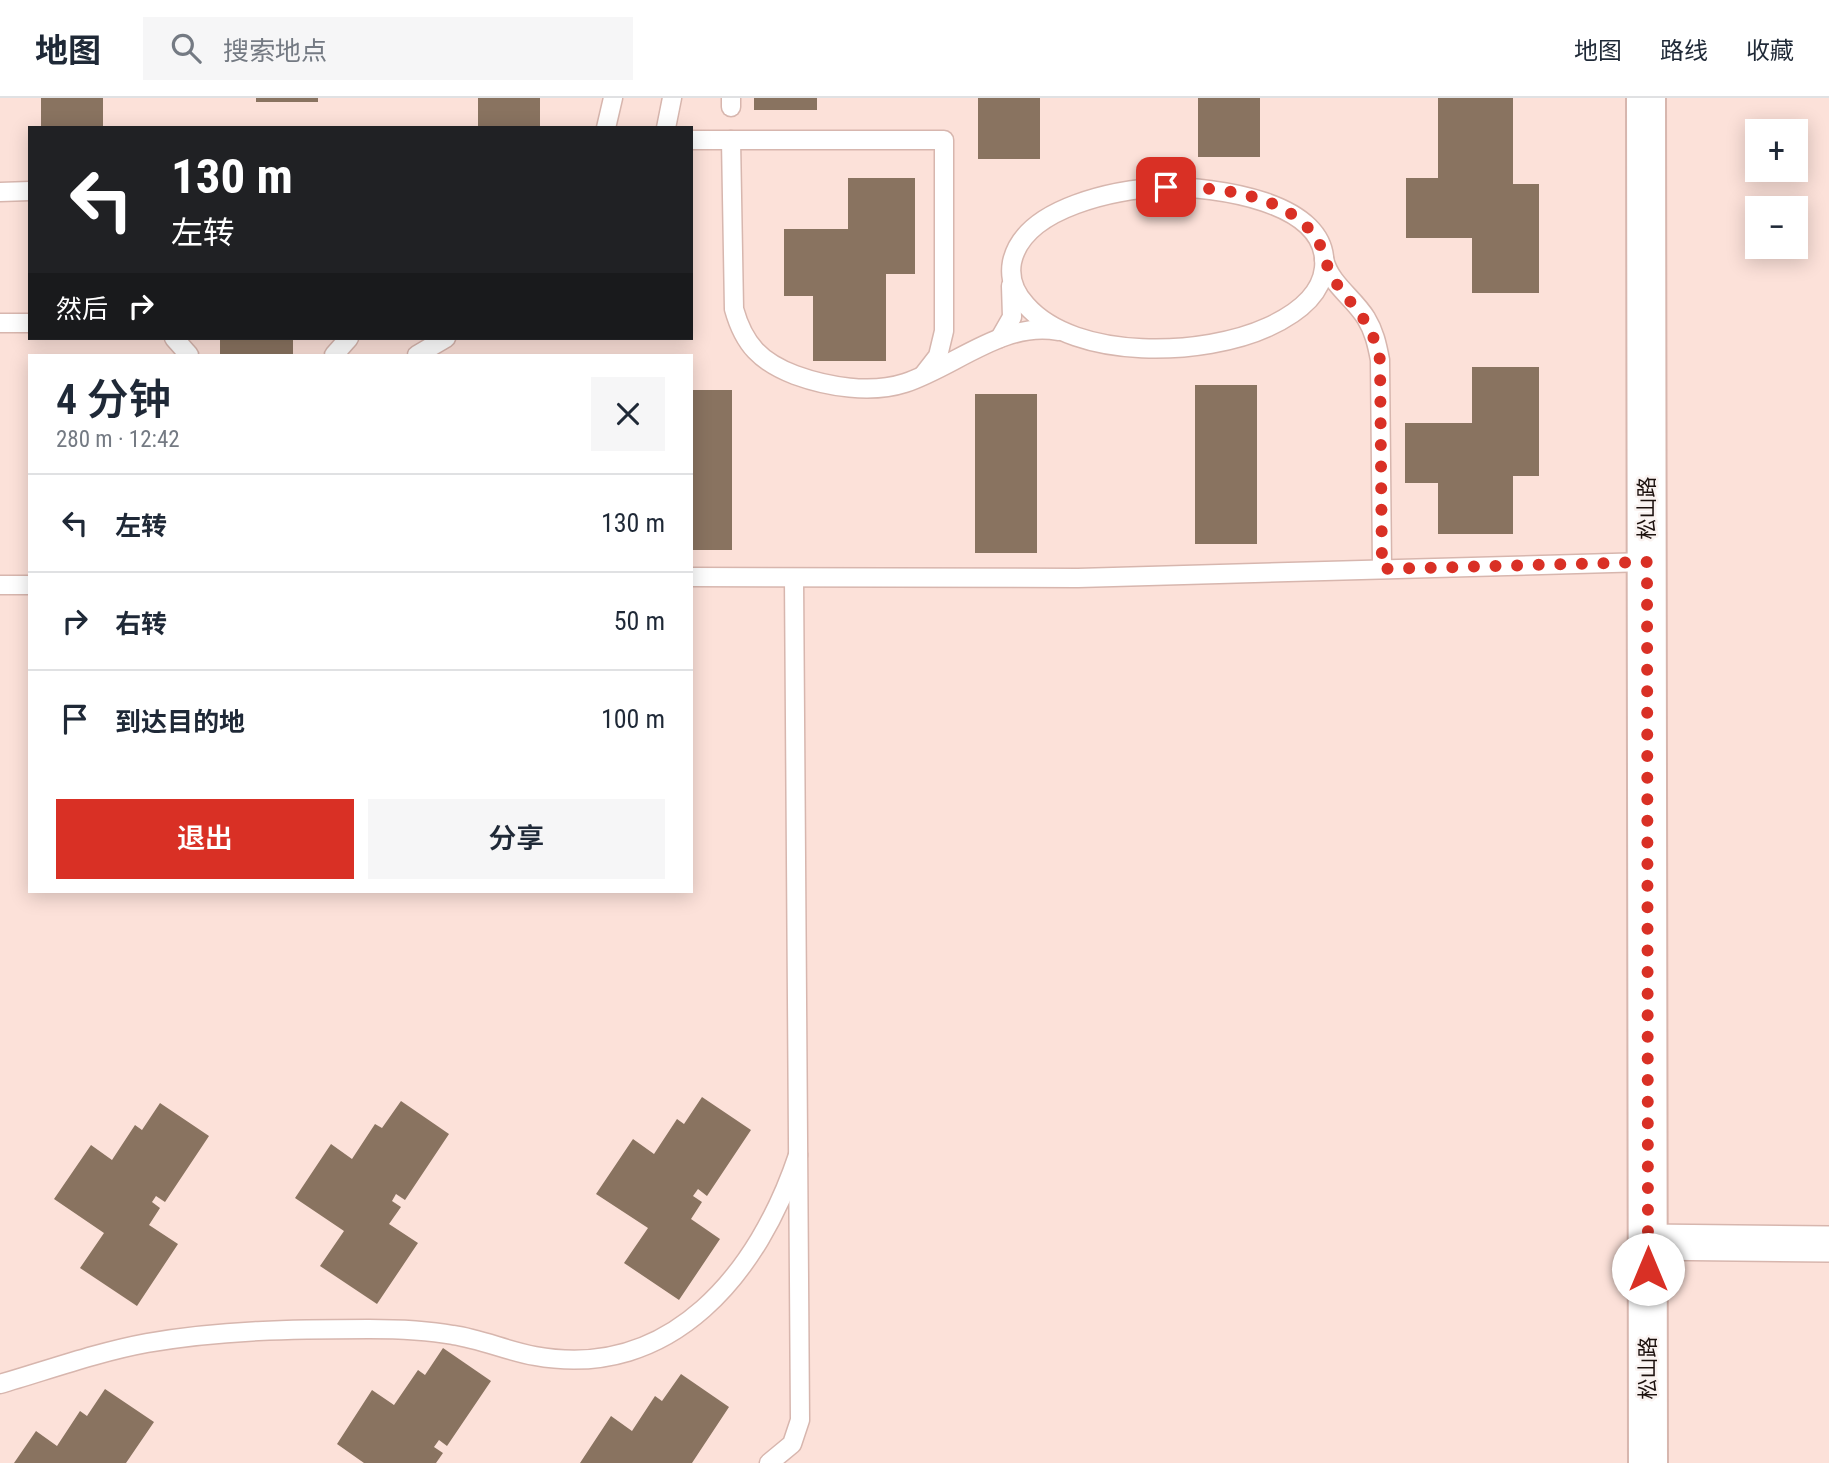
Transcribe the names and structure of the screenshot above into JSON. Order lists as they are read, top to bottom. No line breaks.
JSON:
{"streets":{"street":["松山路"]},"page":{"header":"地图","search":"搜索地点","nav":["地图","路线","收藏"],"map_buttons":["+","−"],"turn":["130 m","左转"],"then":"然后","heading":["4 分钟","280 m · 12:42"],"list":[{"name":"左转","value":"130 m"},{"name":"右转","value":"50 m"},{"name":"到达目的地","value":"100 m"}],"buttons":["退出","分享"]}}
